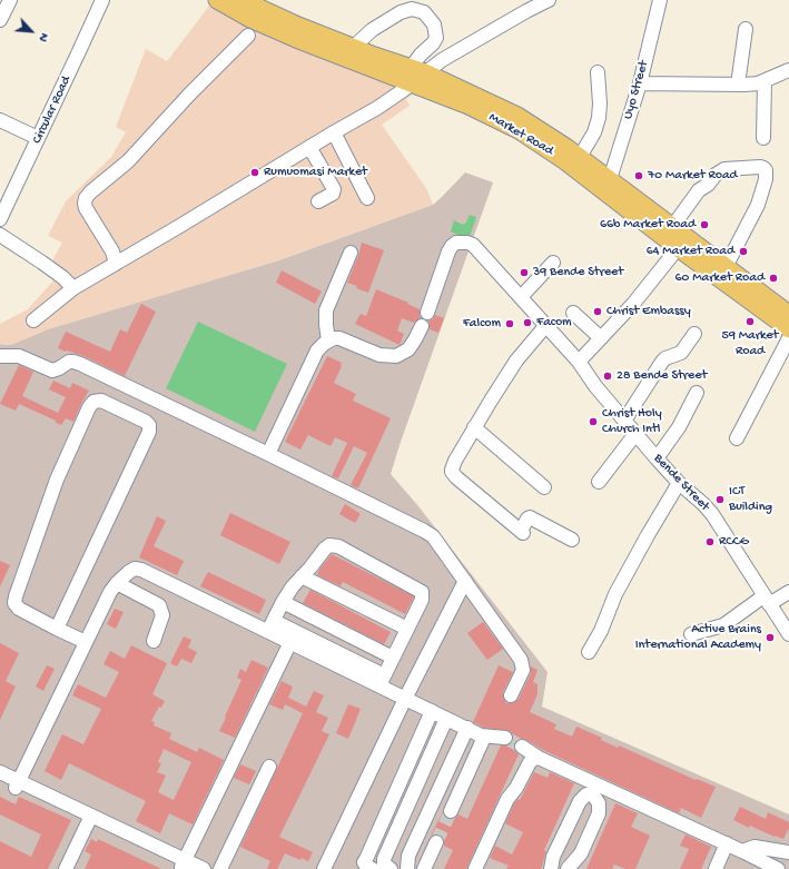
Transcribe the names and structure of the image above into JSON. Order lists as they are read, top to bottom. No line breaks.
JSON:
{"streets":{"main road":["Market Road"],"street":["Uyo Street","Circular Road","Bende Street"]},"crossings":[["Uyo Street","Market Road"]],"places":["Rumuomasi Market","70 Market Road","66b Market Road","64 Market Road","39 Bende Street","60 Market Road","Christ Embassy","59 Market Road","Facom","Falcom","28 Bende Street","Christ Holy Church Intl","ICT Building","RCCG","Active Brains International Academy"],"north":"bottom right"}
